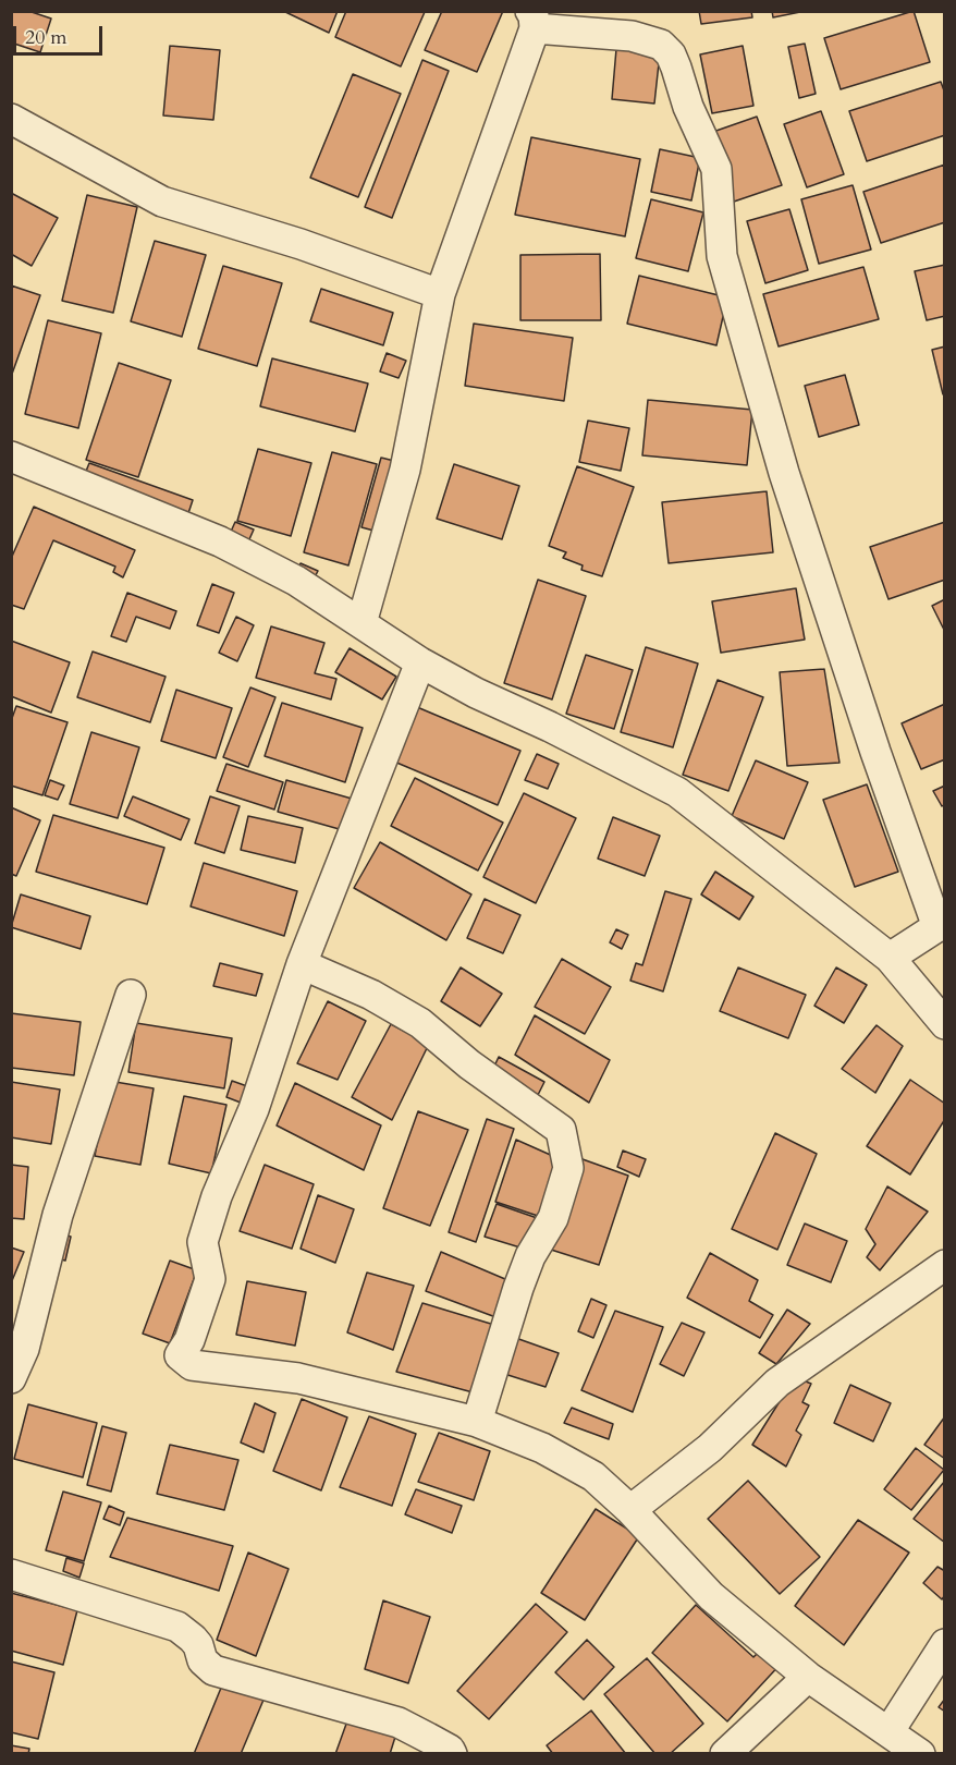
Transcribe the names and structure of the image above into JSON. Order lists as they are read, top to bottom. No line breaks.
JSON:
{"scale_bar":"20 m"}
